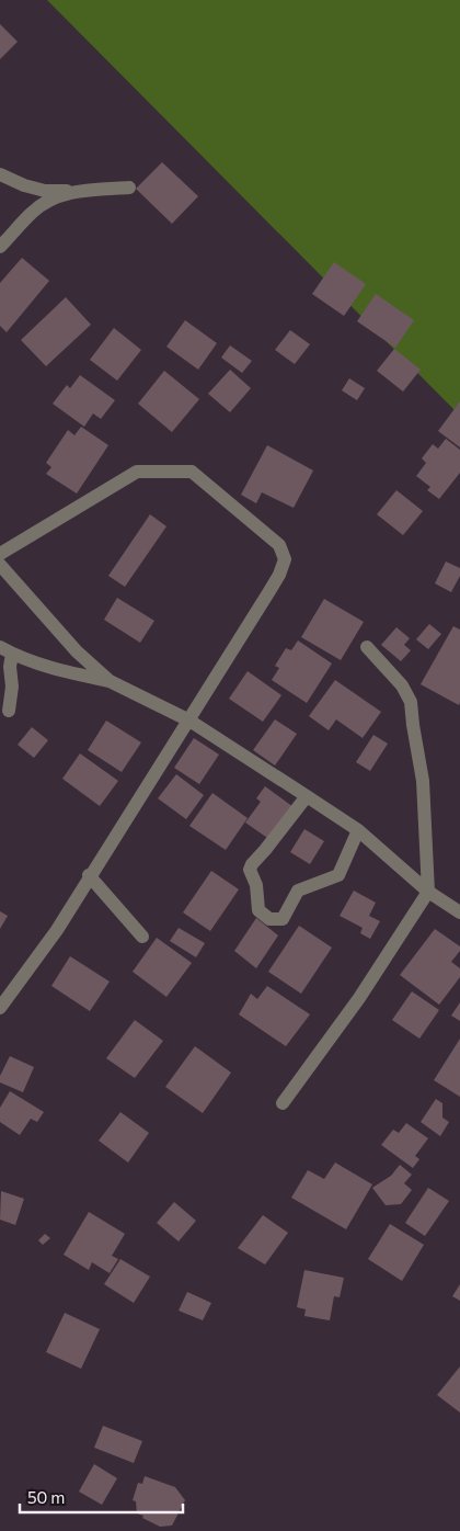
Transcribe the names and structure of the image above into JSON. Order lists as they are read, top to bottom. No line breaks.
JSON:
{"scale_bar":"50 m"}
